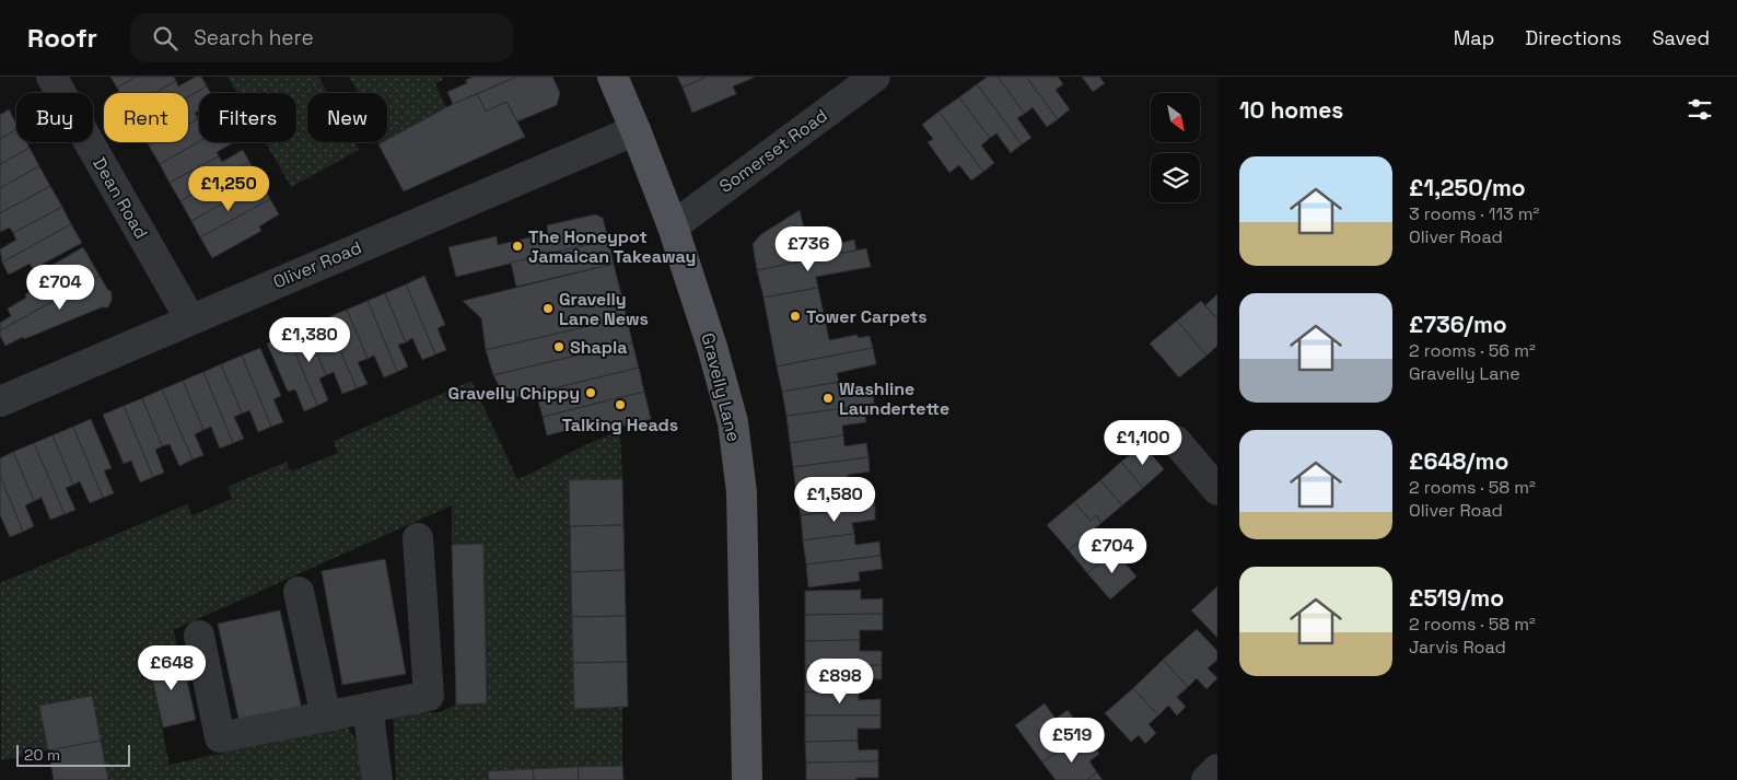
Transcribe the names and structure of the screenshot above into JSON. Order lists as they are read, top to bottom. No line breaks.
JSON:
{"streets":{"main road":["Gravelly Lane"],"street":["Somerset Road","Dean Road","Oliver Road"]},"crossings":[["Somerset Road","Gravelly Lane"],["Dean Road","Oliver Road"],["Oliver Road","Gravelly Lane"]],"places":["The Honeypot Jamaican Takeaway","Gravelly Lane News","Tower Carpets","Shapla","Gravelly Chippy","Washline Laundertette","Talking Heads"],"scale_bar":"20 m","north":"bottom right","page":{"header":"Roofr","search":"Search here","nav":["Map","Directions","Saved"],"heading":"10 homes","chip":["Buy","Rent","Filters","New"],"list":[{"name":"£1,250/mo","note":"3 rooms · 113 m² · Oliver Road"},{"name":"£736/mo","note":"2 rooms · 56 m² · Gravelly Lane"},{"name":"£648/mo","note":"2 rooms · 58 m² · Oliver Road"},{"name":"£519/mo","note":"2 rooms · 58 m² · Jarvis Road"}],"price":["£1,250","£736","£704","£1,380","£1,100","£1,580","£704","£648","£898","£519"],"scale":"20 m"}}
